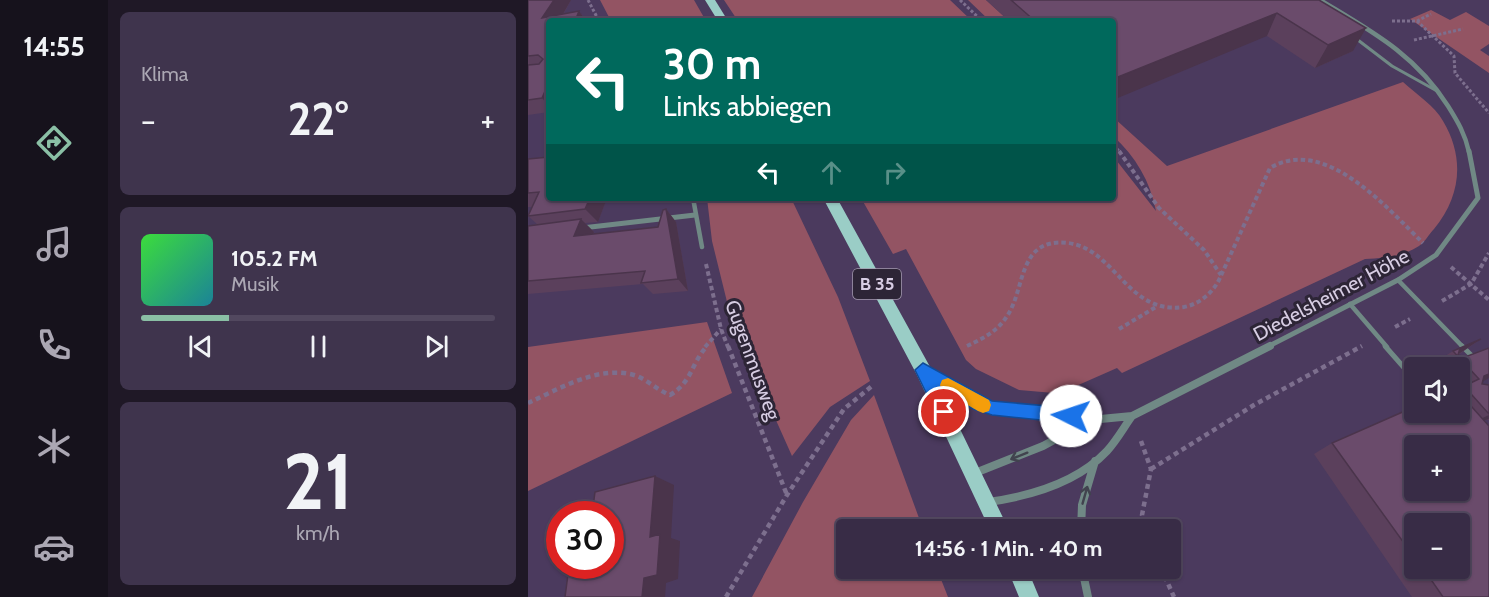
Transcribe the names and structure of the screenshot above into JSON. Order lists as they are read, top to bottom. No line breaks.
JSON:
{"streets":{"main road":["B 35"],"street":["Diedelsheimer Höhe"],"path":["Gugenmusweg"]},"page":{"tabs":"14:55","tile":["Klima",["21","km/h"]],"turn":["30 m","Links abbiegen"],"heat":["−","22°","+"],"song":["105.2 FM","Musik"],"map_buttons":["+","−"],"limit":"30","trip":"14:56 · 1 Min. · 40 m"}}
